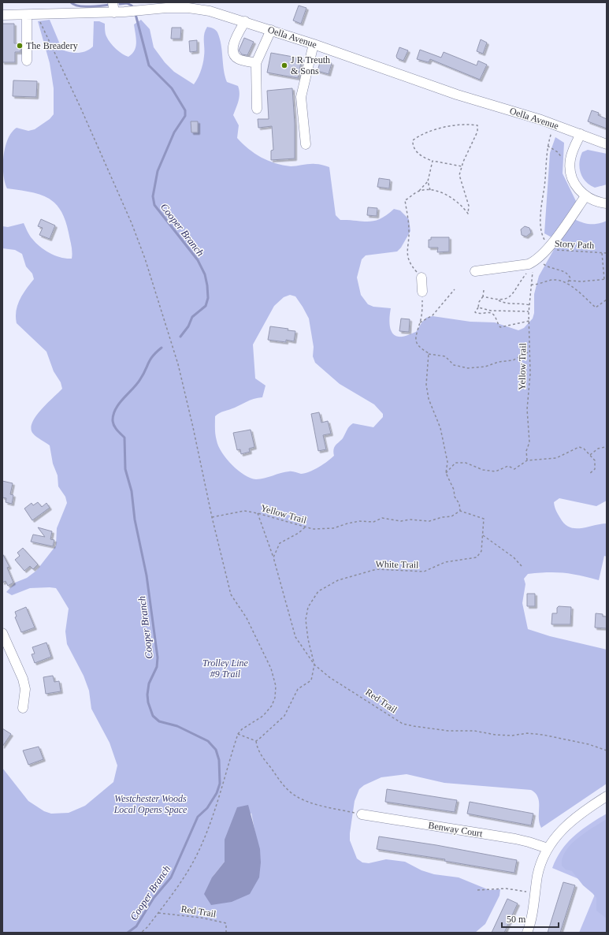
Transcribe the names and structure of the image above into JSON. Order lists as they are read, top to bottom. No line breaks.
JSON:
{"streets":{"street":["Oella Avenue","Benway Court"],"path":["Story Path","Yellow Trail","White Trail","Red Trail"]},"crossings":[["Yellow Trail","White Trail"],["Yellow Trail","Red Trail"],["White Trail","Red Trail"]],"water":["Cooper Branch"],"parks":["Trolley Line #9 Trail","Westchester Woods Local Opens Space"],"places":["The Breadery","J R Treuth & Sons"],"scale_bar":"50 m"}
